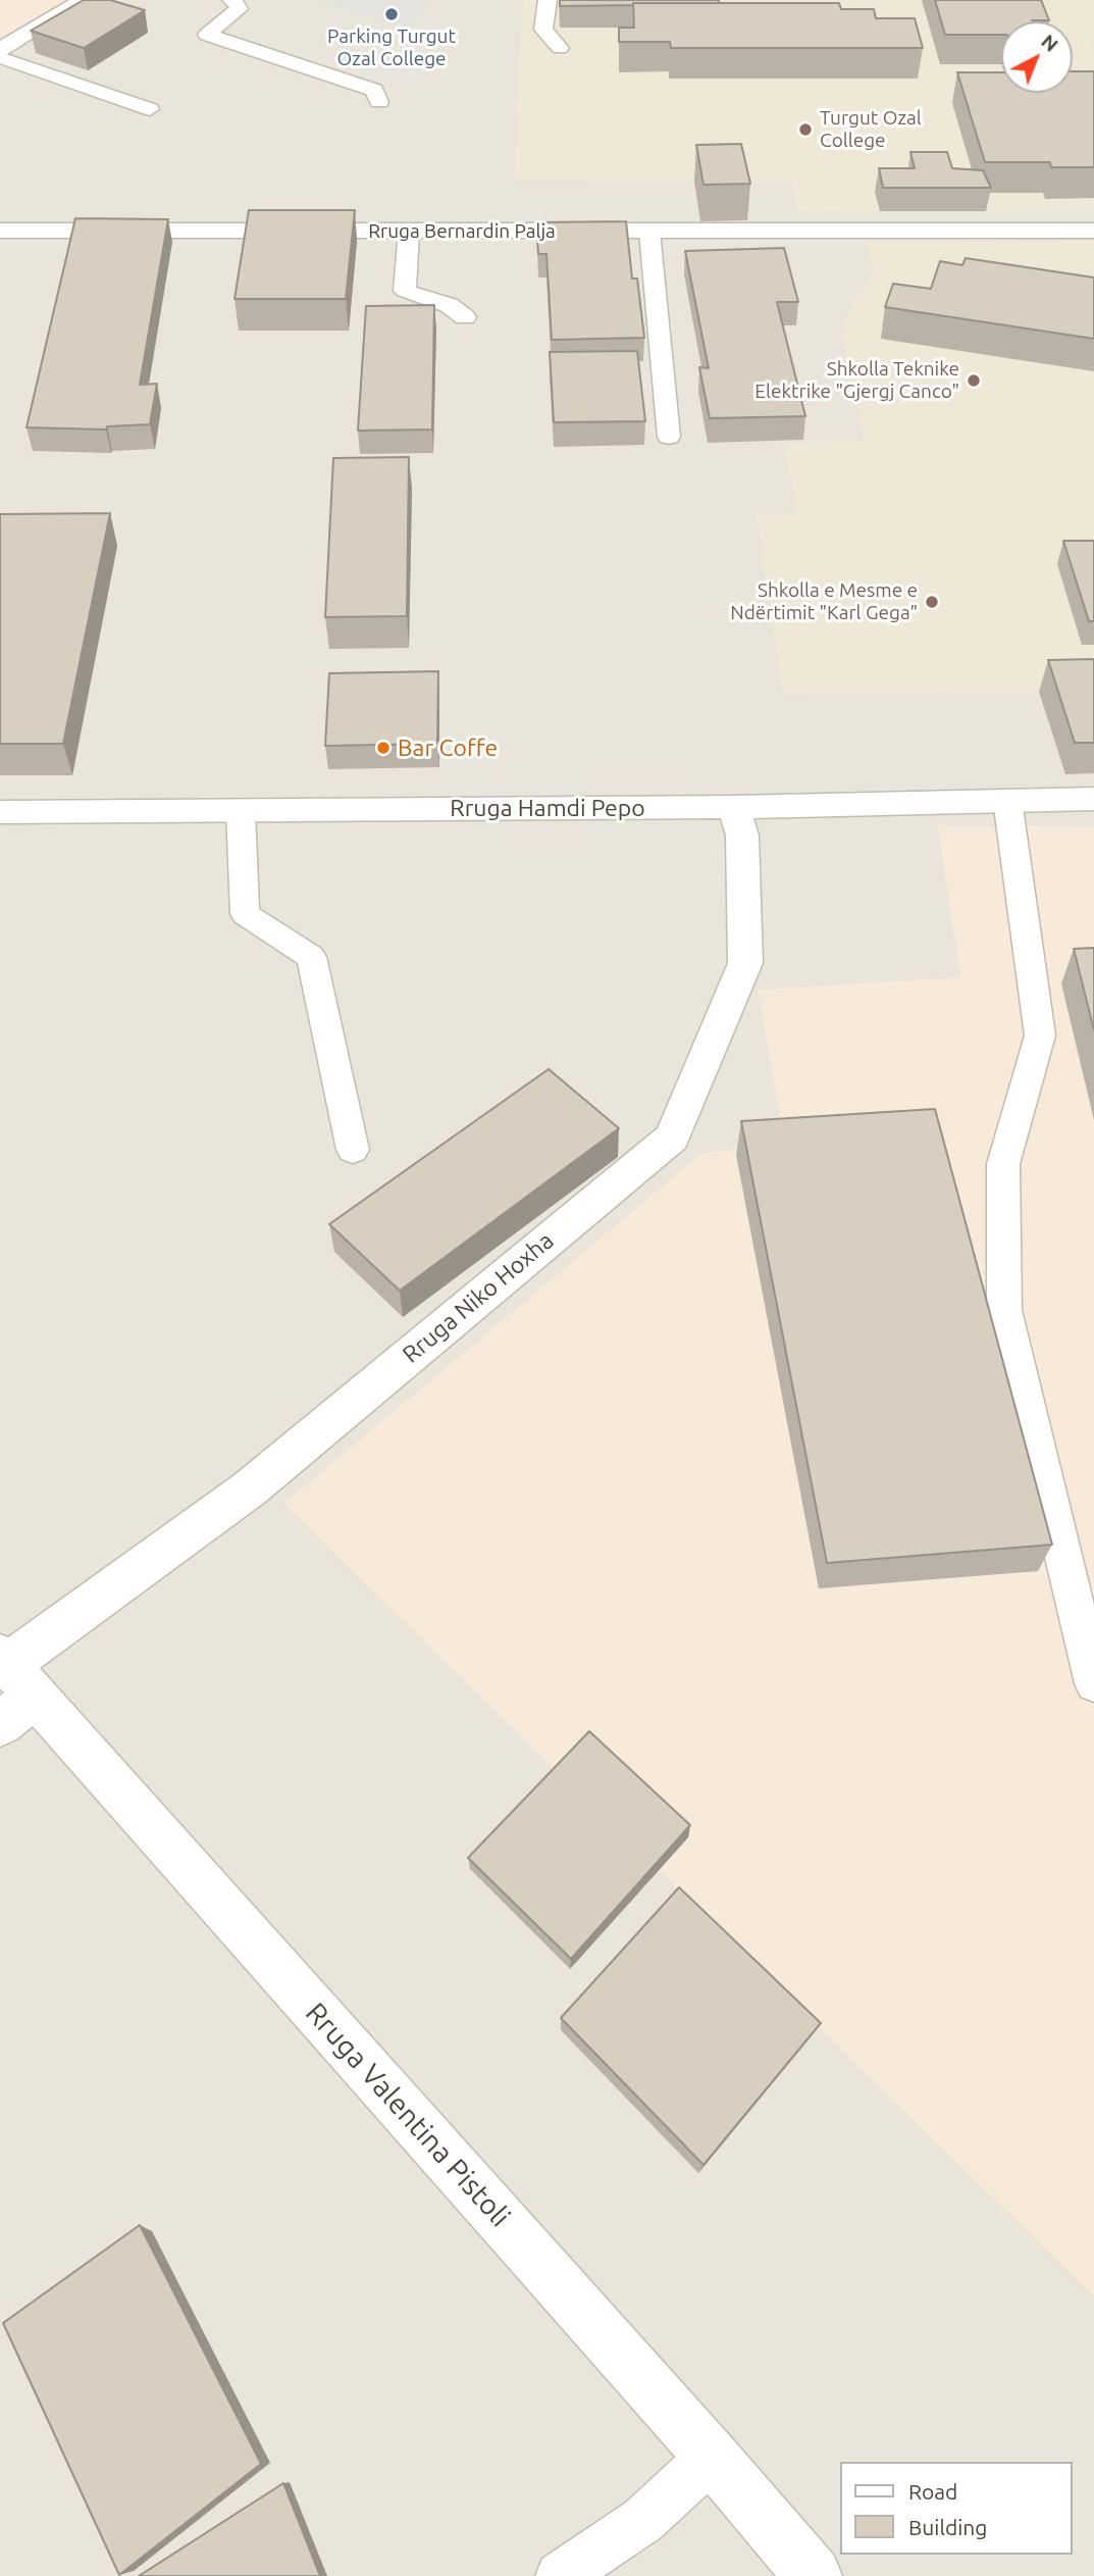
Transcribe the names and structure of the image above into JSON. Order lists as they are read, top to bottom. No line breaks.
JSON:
{"streets":{"street":["Rruga Bernardin Palja","Rruga Hamdi Pepo","Rruga Niko Hoxha","Rruga Valentina Pistoli"]},"crossings":[["Rruga Hamdi Pepo","Rruga Niko Hoxha"],["Rruga Niko Hoxha","Rruga Valentina Pistoli"]],"places":["Parking Turgut Ozal College","Turgut Ozal College","Shkolla Teknike Elektrike \"Gjergj Canco\"","Shkolla e Mesme e Ndërtimit \"Karl Gega\"","Bar Coffe"],"legend":["Road","Building"],"north":"top right"}
